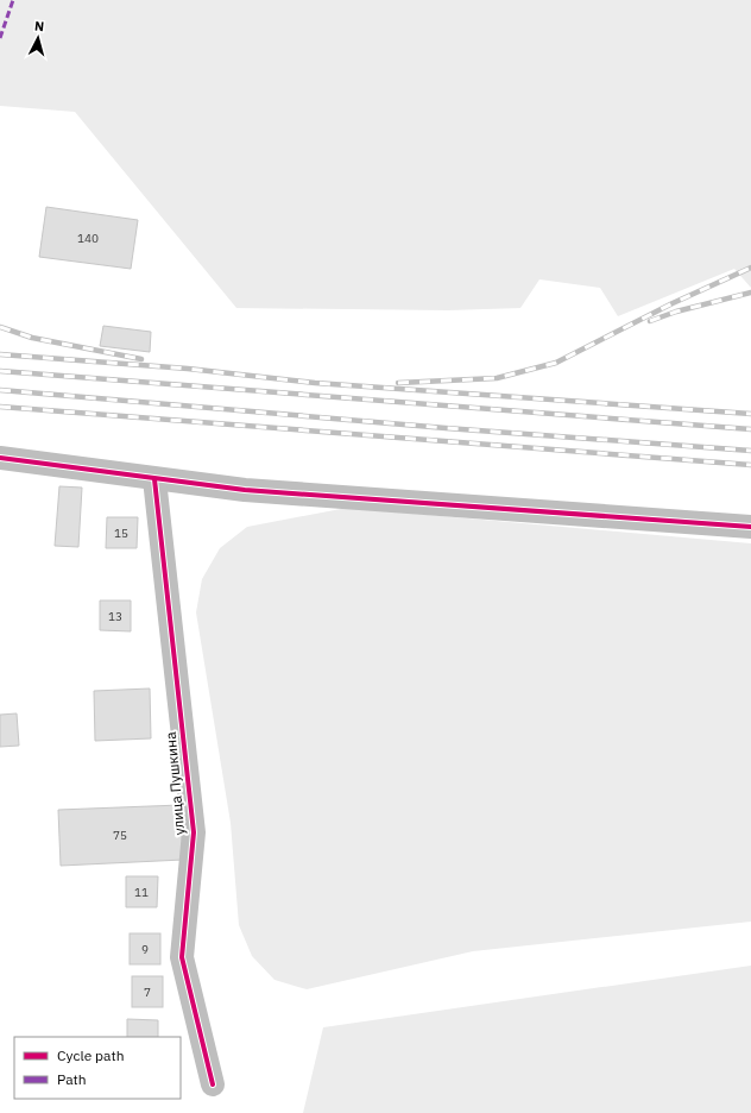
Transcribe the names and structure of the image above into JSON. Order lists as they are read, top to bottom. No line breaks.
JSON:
{"streets":{"street":["улица Пушкина"]},"house_numbers":["140","15","13","75","11","9","7"],"legend":["Cycle path","Path"],"north":"top"}
